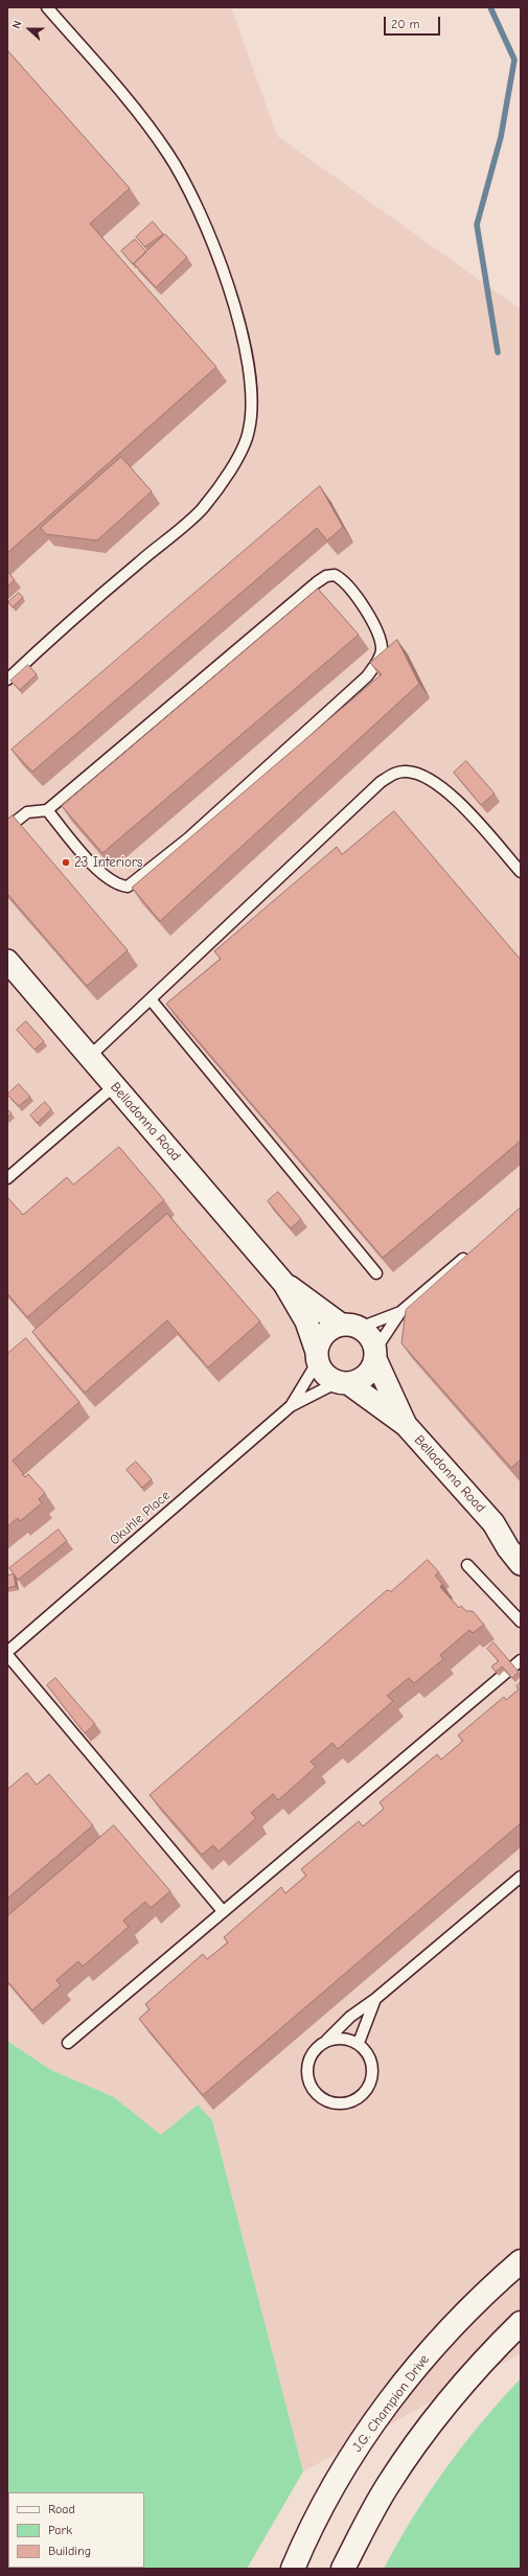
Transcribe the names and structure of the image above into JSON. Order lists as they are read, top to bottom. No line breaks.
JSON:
{"streets":{"street":["Belladonna Road","J.G. Champion Drive"],"lane":["Okuhle Place"]},"crossings":[["Belladonna Road","Okuhle Place"]],"places":["23 Interiors"],"legend":["Road","Park","Building"],"scale_bar":"20 m","north":"left"}
